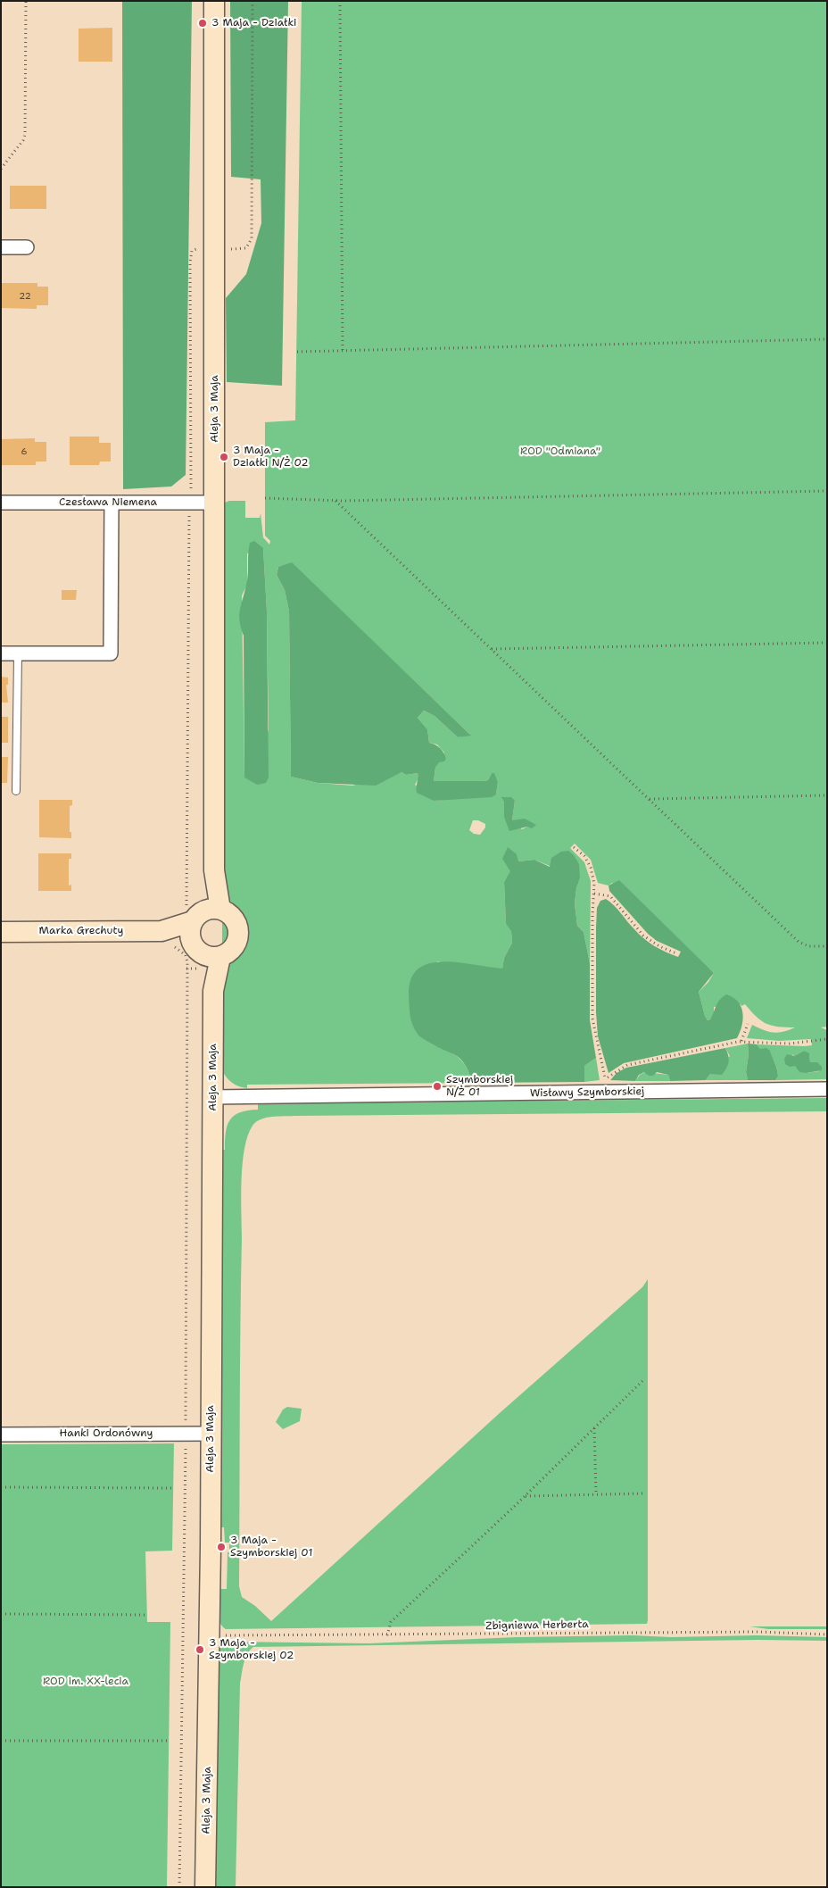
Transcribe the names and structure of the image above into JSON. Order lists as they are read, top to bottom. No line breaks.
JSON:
{"streets":{"street":["Aleja 3 Maja","Czesława Niemena","Marka Grechuty","Wisławy Szymborskiej","Hanki Ordonówny"],"path":["Zbigniewa Herberta"]},"crossings":[["Aleja 3 Maja","Czesława Niemena"],["Aleja 3 Maja","Marka Grechuty"],["Aleja 3 Maja","Wisławy Szymborskiej"],["Aleja 3 Maja","Hanki Ordonówny"]],"parks":["ROD \"Odmiana\"","ROD im. XX-lecia"],"places":["3 Maja - Działki","3 Maja - Działki N/Ż 02","Szymborskiej N/Ż 01","3 Maja - Szymborskiej 01","3 Maja - Szymborskiej 02"],"house_numbers":["22","6"]}
